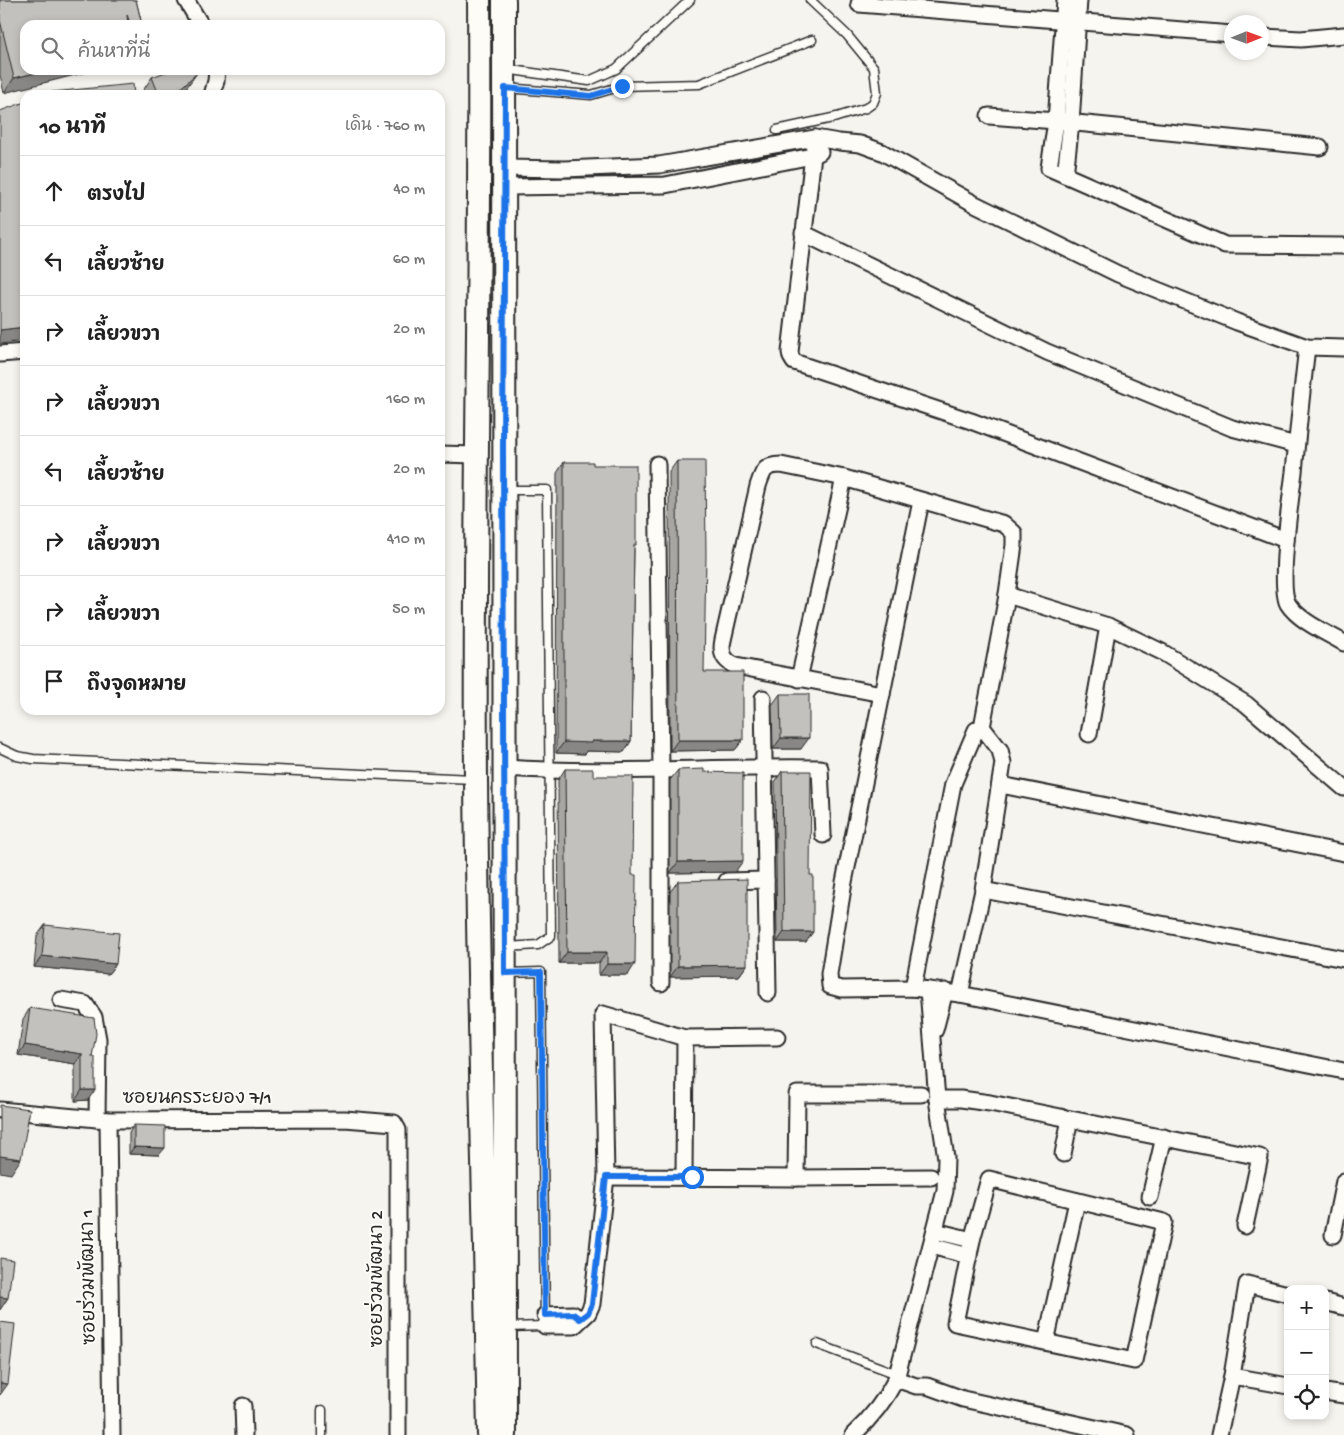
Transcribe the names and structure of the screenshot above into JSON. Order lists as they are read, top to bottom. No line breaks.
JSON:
{"streets":{"street":["ซอยนครระยอง 7/1","ซอยร่วมพัฒนา 1","ซอยร่วมพัฒนา 2"]},"crossings":[["ซอยนครระยอง 7/1","ซอยร่วมพัฒนา 1"],["ซอยนครระยอง 7/1","ซอยร่วมพัฒนา 2"]],"north":"right","page":{"search":"ค้นหาที่นี่","heading":["10 นาที","เดิน · 760 m"],"list":[["ตรงไป","40 m"],["เลี้ยวซ้าย","60 m"],["เลี้ยวขวา","20 m"],["เลี้ยวขวา","160 m"],["เลี้ยวซ้าย","20 m"],["เลี้ยวขวา","410 m"],["เลี้ยวขวา","50 m"],"ถึงจุดหมาย"],"map_buttons":["+","−"]}}
